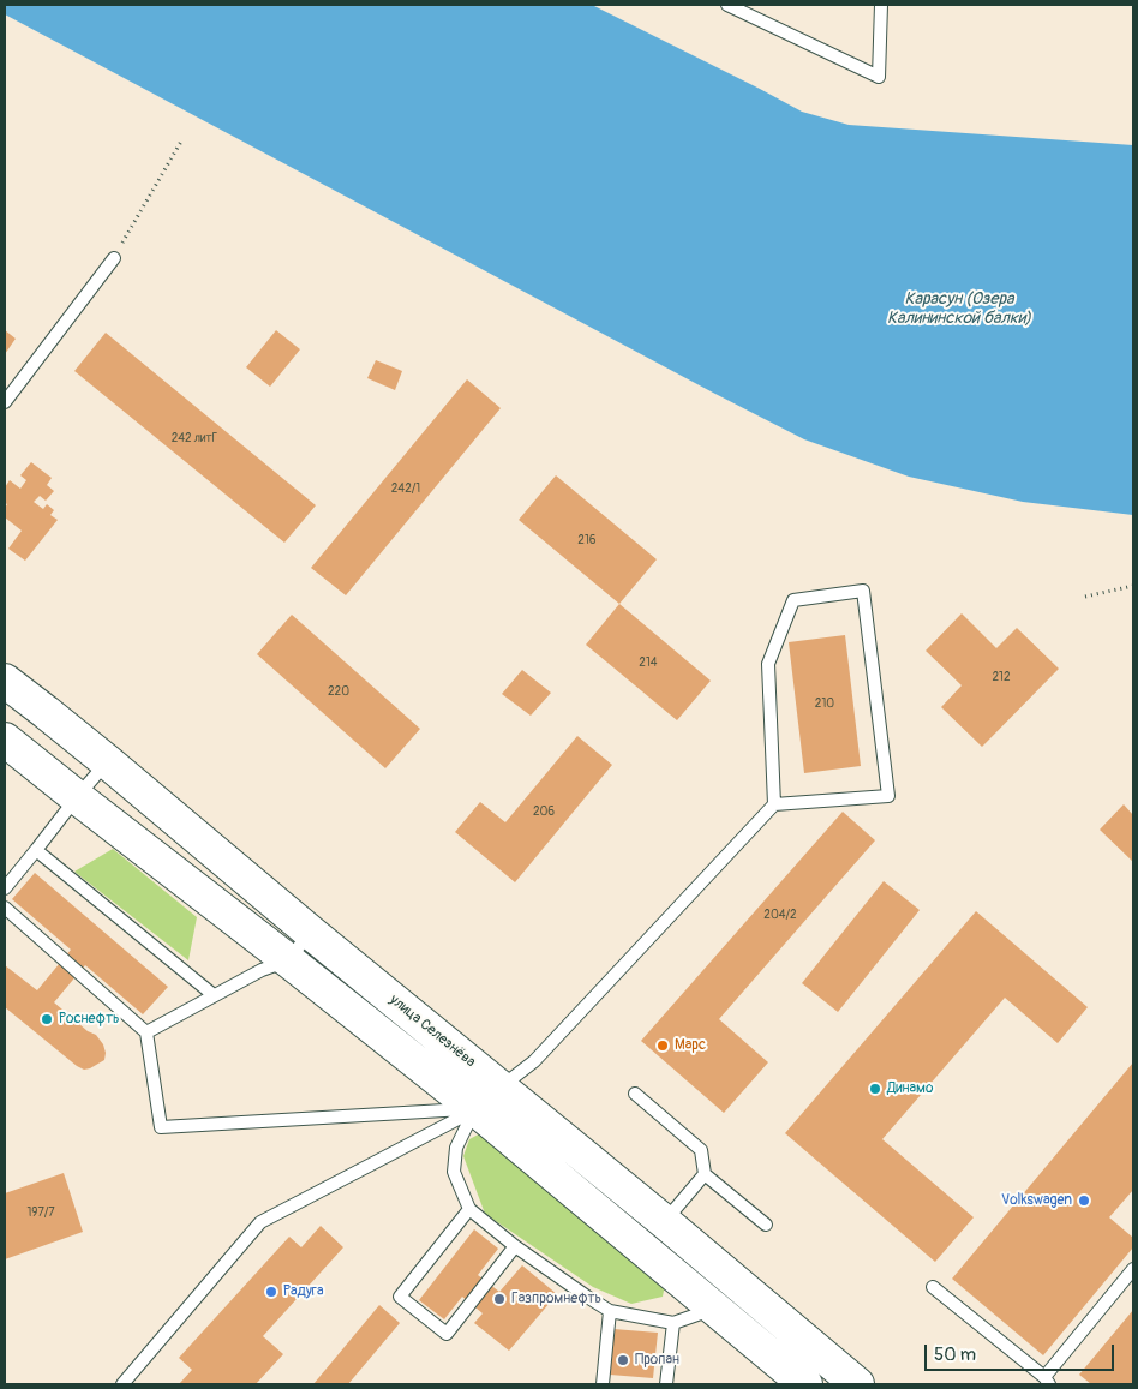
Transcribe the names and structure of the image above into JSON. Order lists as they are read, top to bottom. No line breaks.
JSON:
{"streets":{"main road":["улица Селезнёва"]},"water":["Карасун (Озера Калининской балки)"],"places":["Роснефть","Марс","Динамо","Volkswagen","Радуга","Газпромнефть","Пропан"],"house_numbers":["242 литГ","242/1","216","214","212","220","210","206","204/2","197/7"],"scale_bar":"50 m"}
